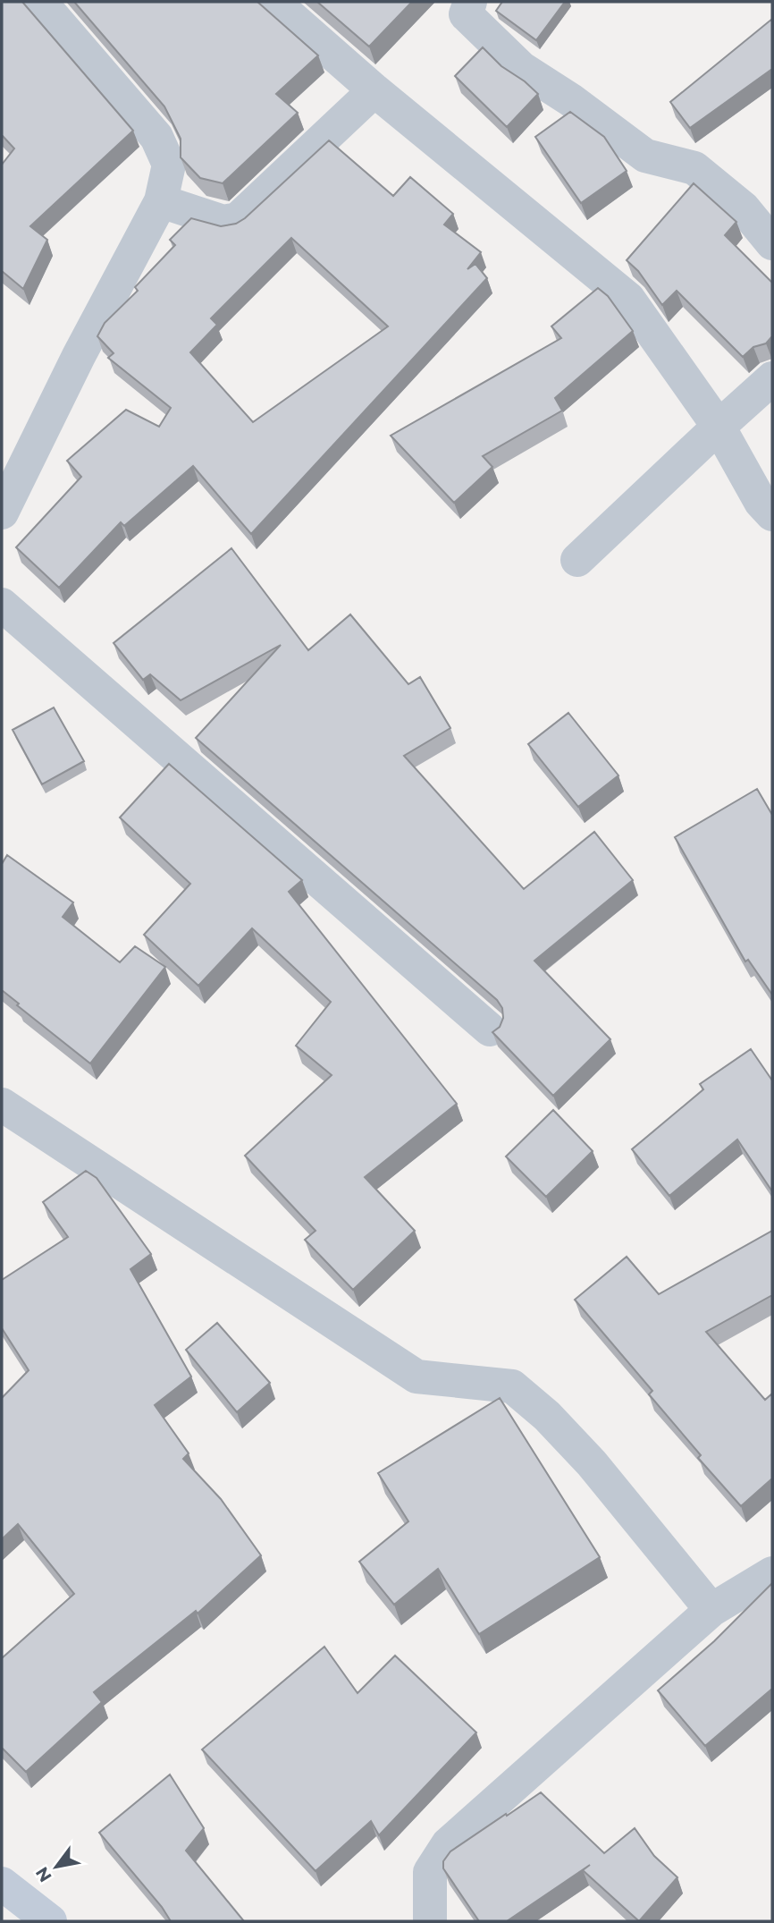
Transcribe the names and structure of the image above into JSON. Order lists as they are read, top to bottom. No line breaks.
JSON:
{"north":"bottom left"}
